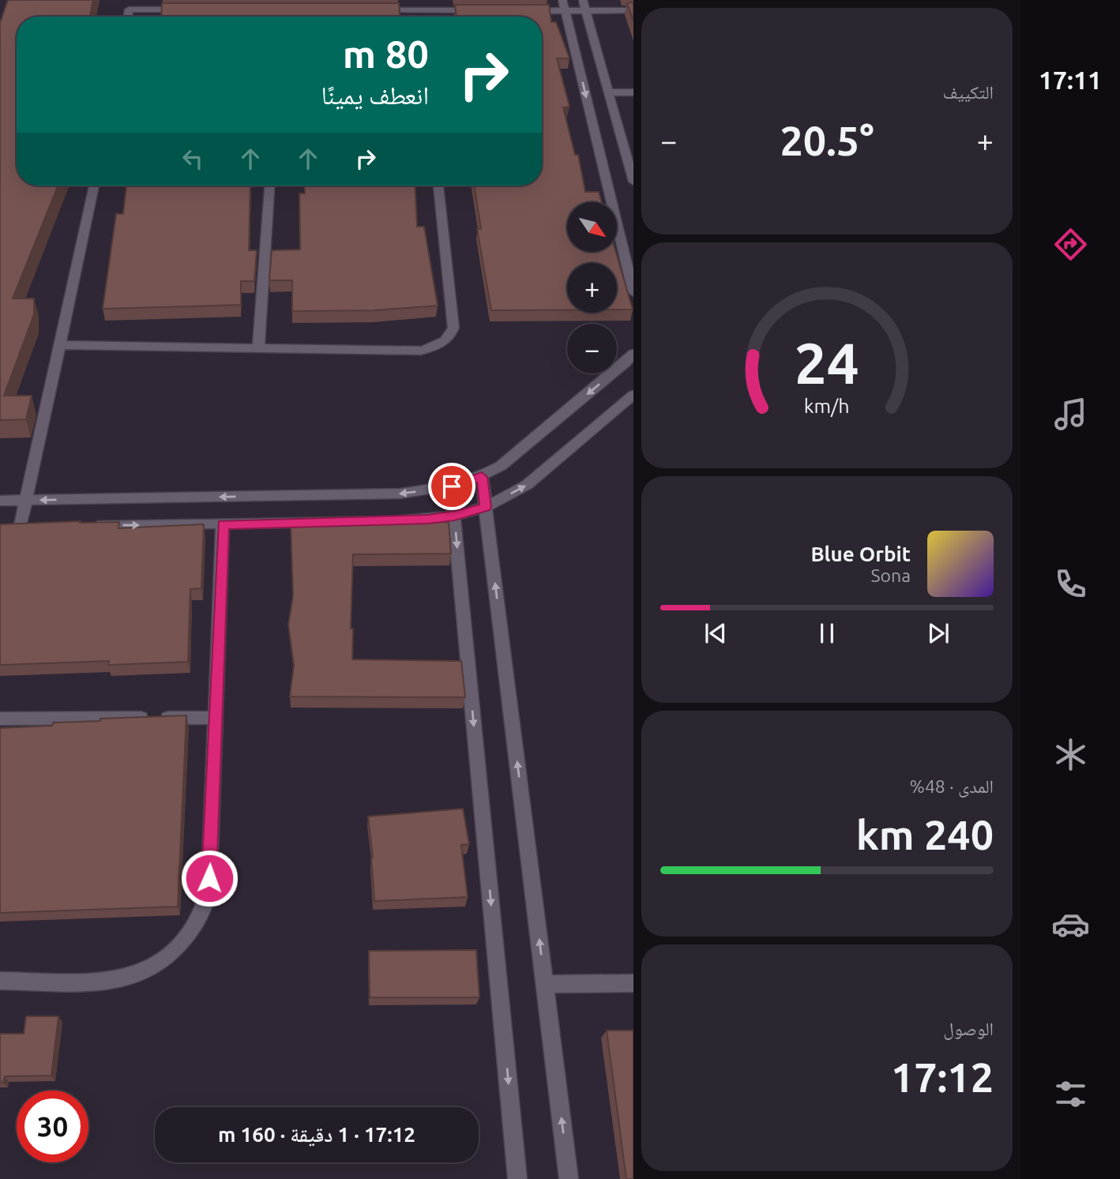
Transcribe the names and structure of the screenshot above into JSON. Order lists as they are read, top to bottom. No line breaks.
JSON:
{"north":"bottom right","page":{"tabs":"17:11","tile":["التكييف",["المدى · 48%","240 km"],["الوصول","17:12"]],"turn":["80 m","انعطف يمينًا"],"heat":["−","20.5°","+"],"map_buttons":["+","−"],"song":["Blue Orbit","Sona"],"limit":"30","trip":"17:12 · 1 دقيقة · 160 m","gauge":["24","km/h"]}}
